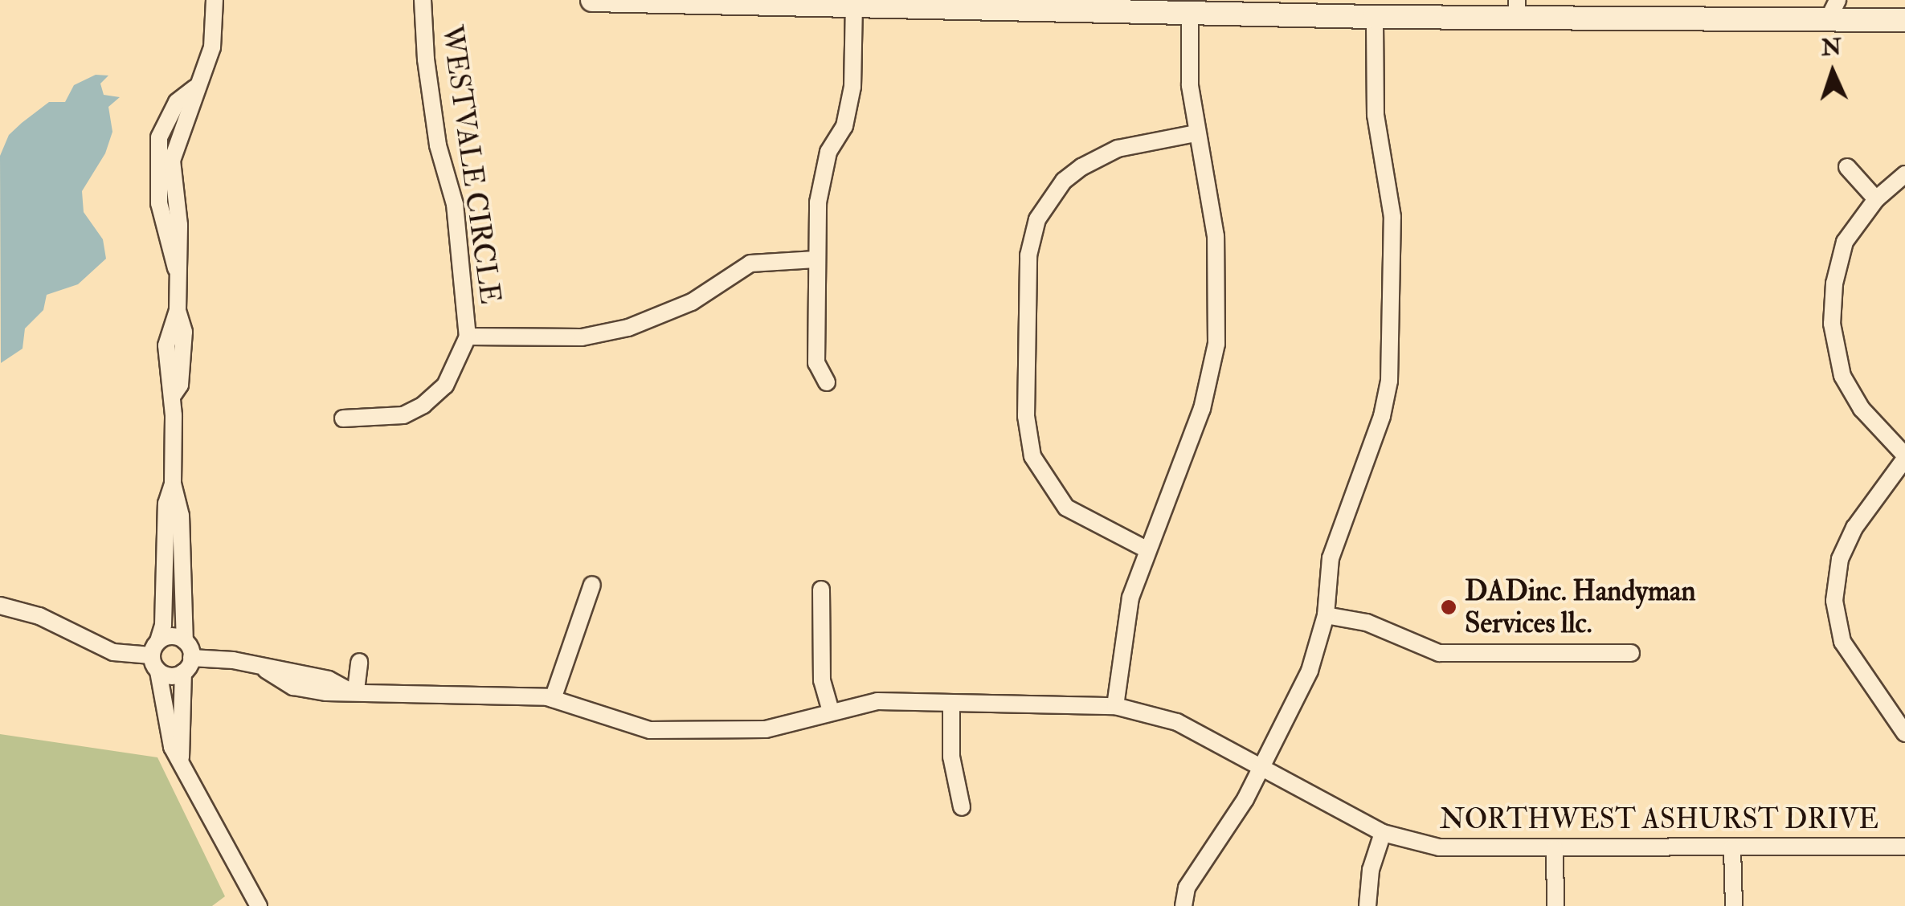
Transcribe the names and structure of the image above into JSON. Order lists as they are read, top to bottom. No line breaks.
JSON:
{"streets":{"street":["WESTVALE CIRCLE","NORTHWEST ASHURST DRIVE"]},"places":["DADinc. Handyman Services llc."],"north":"top"}
